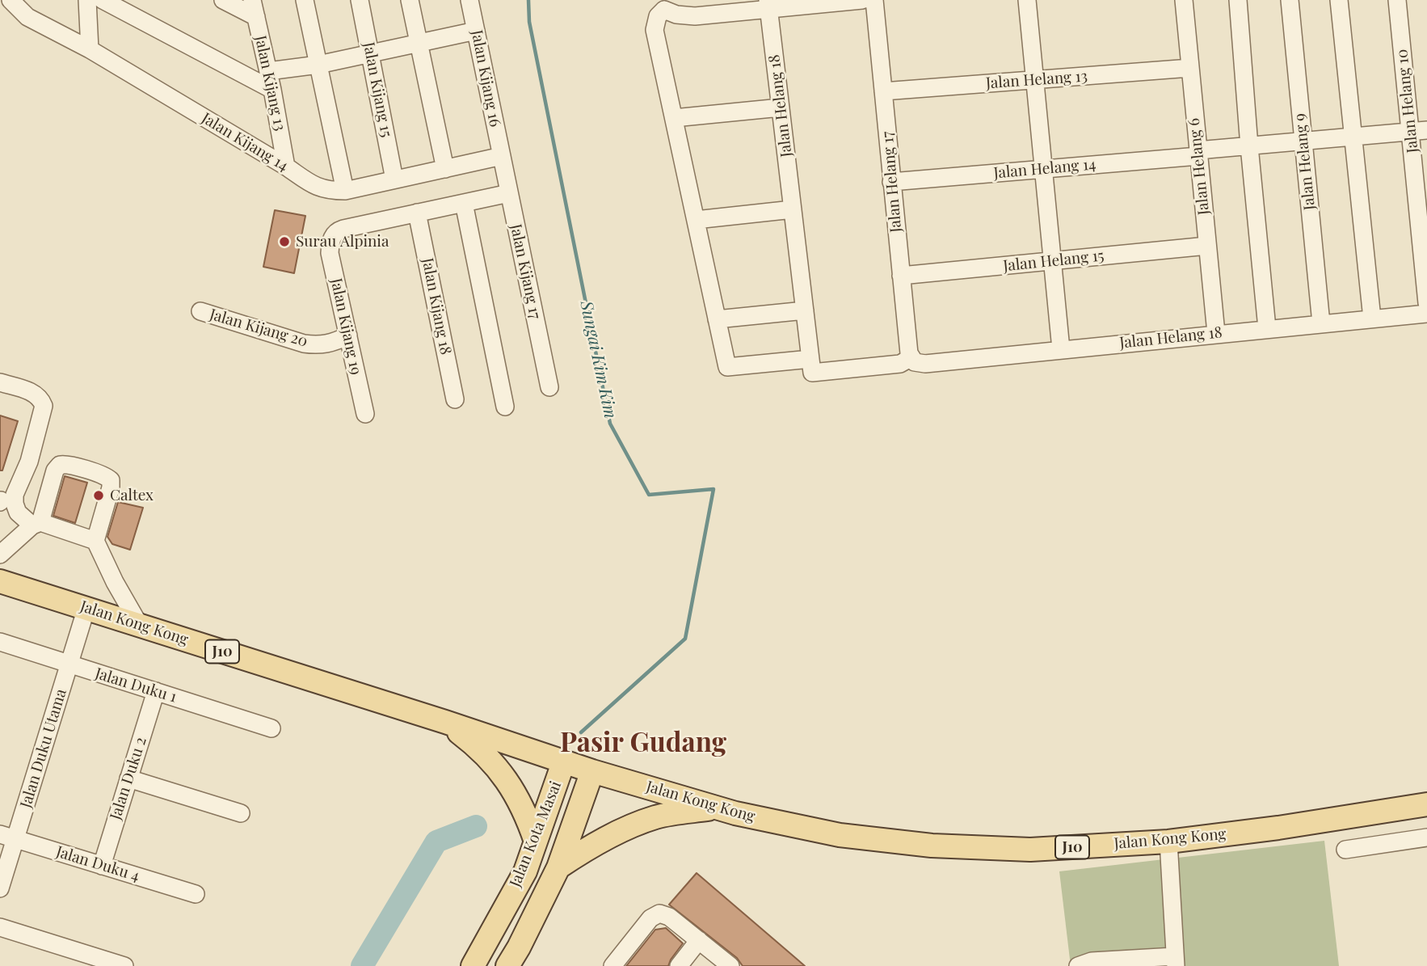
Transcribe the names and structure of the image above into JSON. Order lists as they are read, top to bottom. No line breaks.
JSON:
{"streets":{"main road":["Jalan Kong Kong","J10","Jalan Kota Masai"],"street":["Jalan Kijang 16","Jalan Helang 13","Jalan Kijang 13","Jalan Kijang 15","Jalan Helang 10","Jalan Helang 18","Jalan Kijang 14","Jalan Helang 9","Jalan Helang 6","Jalan Helang 14","Jalan Helang 17","Jalan Helang 15","Jalan Kijang 17","Jalan Kijang 18","Jalan Kijang 19","Jalan Kijang 20","Jalan Duku 1","Jalan Duku Utama","Jalan Duku 2","Jalan Duku 4"]},"crossings":[["Jalan Kijang 16","Jalan Kijang 14"],["Jalan Kijang 16","Jalan Kijang 17"],["Jalan Helang 13","Jalan Helang 6"],["Jalan Helang 13","Jalan Helang 17"],["Jalan Kijang 13","Jalan Kijang 14"],["Jalan Kijang 15","Jalan Kijang 14"],["Jalan Helang 10","Jalan Helang 14"],["Jalan Helang 18","Jalan Helang 9"],["Jalan Helang 18","Jalan Helang 6"],["Jalan Helang 18","Jalan Helang 17"],["Jalan Kijang 14","Jalan Kijang 17"],["Jalan Helang 9","Jalan Helang 14"],["Jalan Helang 6","Jalan Helang 14"],["Jalan Helang 6","Jalan Helang 15"],["Jalan Helang 14","Jalan Helang 17"],["Jalan Helang 17","Jalan Helang 15"],["Jalan Kijang 18","Jalan Kijang 19"],["Jalan Kijang 19","Jalan Kijang 20"],["Jalan Kong Kong","Jalan Duku Utama"],["Jalan Kong Kong","Jalan Kota Masai"],["Jalan Duku 1","Jalan Duku Utama"],["Jalan Duku 1","Jalan Duku 2"],["Jalan Duku Utama","Jalan Duku 4"],["Jalan Duku 2","Jalan Duku 4"]],"districts":["Pasir Gudang"],"water":["Sungai Kim Kim"],"places":["Surau Alpinia","Caltex"]}
